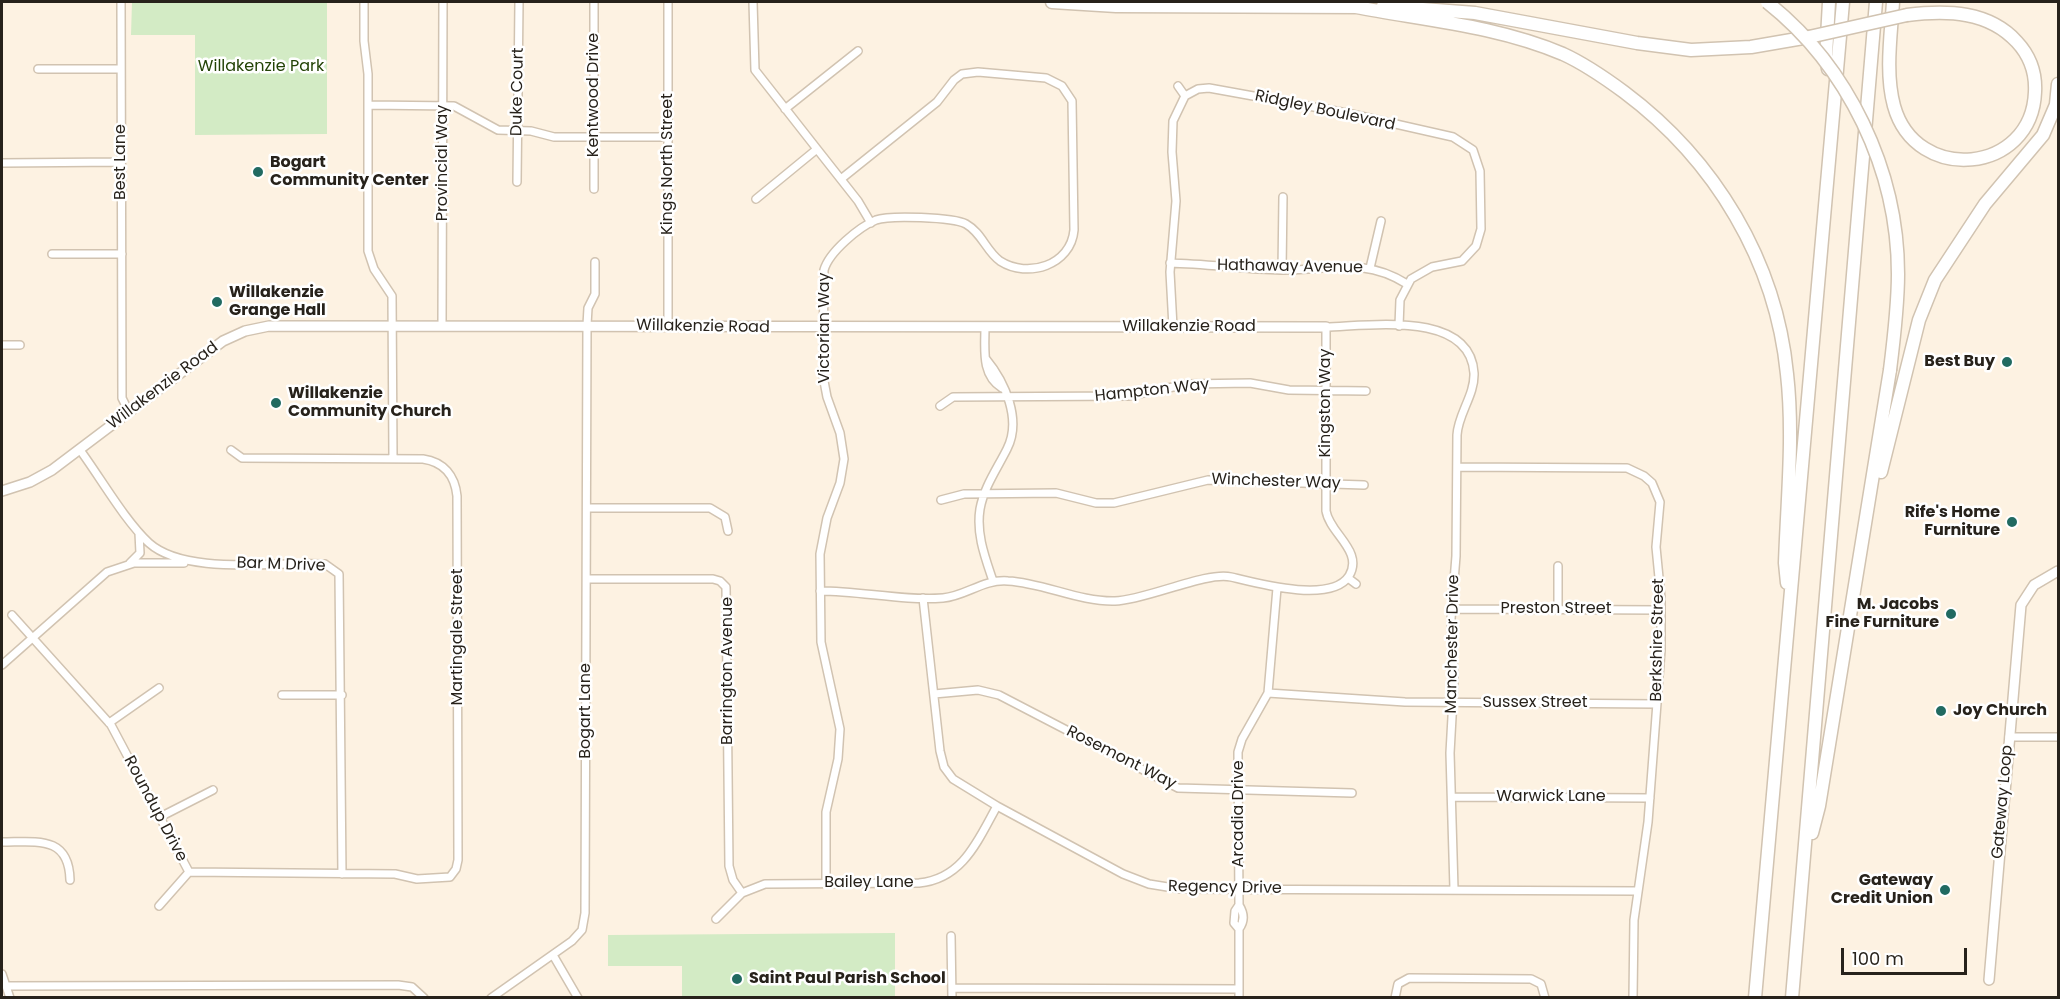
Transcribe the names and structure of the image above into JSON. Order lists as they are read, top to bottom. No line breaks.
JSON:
{"streets":{"street":["Duke Court","Kentwood Drive","Ridgley Boulevard","Best Lane","Provincial Way","Kings North Street","Hathaway Avenue","Willakenzie Road","Victorian Way","Hampton Way","Kingston Way","Winchester Way","Bar M Drive","Preston Street","Martingale Street","Berkshire Street","Manchester Drive","Barrington Avenue","Sussex Street","Bogart Lane","Rosemont Way","Warwick Lane","Gateway Loop","Roundup Drive","Arcadia Drive","Bailey Lane","Regency Drive"]},"crossings":[["Ridgley Boulevard","Hathaway Avenue"],["Best Lane","Willakenzie Road"],["Provincial Way","Willakenzie Road"],["Kings North Street","Willakenzie Road"],["Willakenzie Road","Victorian Way"],["Willakenzie Road","Kingston Way"],["Willakenzie Road","Bar M Drive"],["Willakenzie Road","Manchester Drive"],["Willakenzie Road","Bogart Lane"],["Victorian Way","Bailey Lane"],["Hampton Way","Kingston Way"],["Kingston Way","Winchester Way"],["Bar M Drive","Roundup Drive"],["Preston Street","Berkshire Street"],["Preston Street","Manchester Drive"],["Martingale Street","Roundup Drive"],["Berkshire Street","Manchester Drive"],["Berkshire Street","Sussex Street"],["Berkshire Street","Warwick Lane"],["Berkshire Street","Regency Drive"],["Manchester Drive","Sussex Street"],["Manchester Drive","Warwick Lane"],["Manchester Drive","Regency Drive"],["Barrington Avenue","Bogart Lane"],["Barrington Avenue","Bailey Lane"],["Sussex Street","Arcadia Drive"],["Rosemont Way","Arcadia Drive"],["Rosemont Way","Regency Drive"],["Arcadia Drive","Regency Drive"],["Bailey Lane","Regency Drive"]],"parks":["Willakenzie Park"],"places":["Bogart Community Center","Willakenzie Grange Hall","Best Buy","Willakenzie Community Church","Rife's Home Furniture","M. Jacobs Fine Furniture","Joy Church","Gateway Credit Union","Saint Paul Parish School"],"scale_bar":"100 m"}
